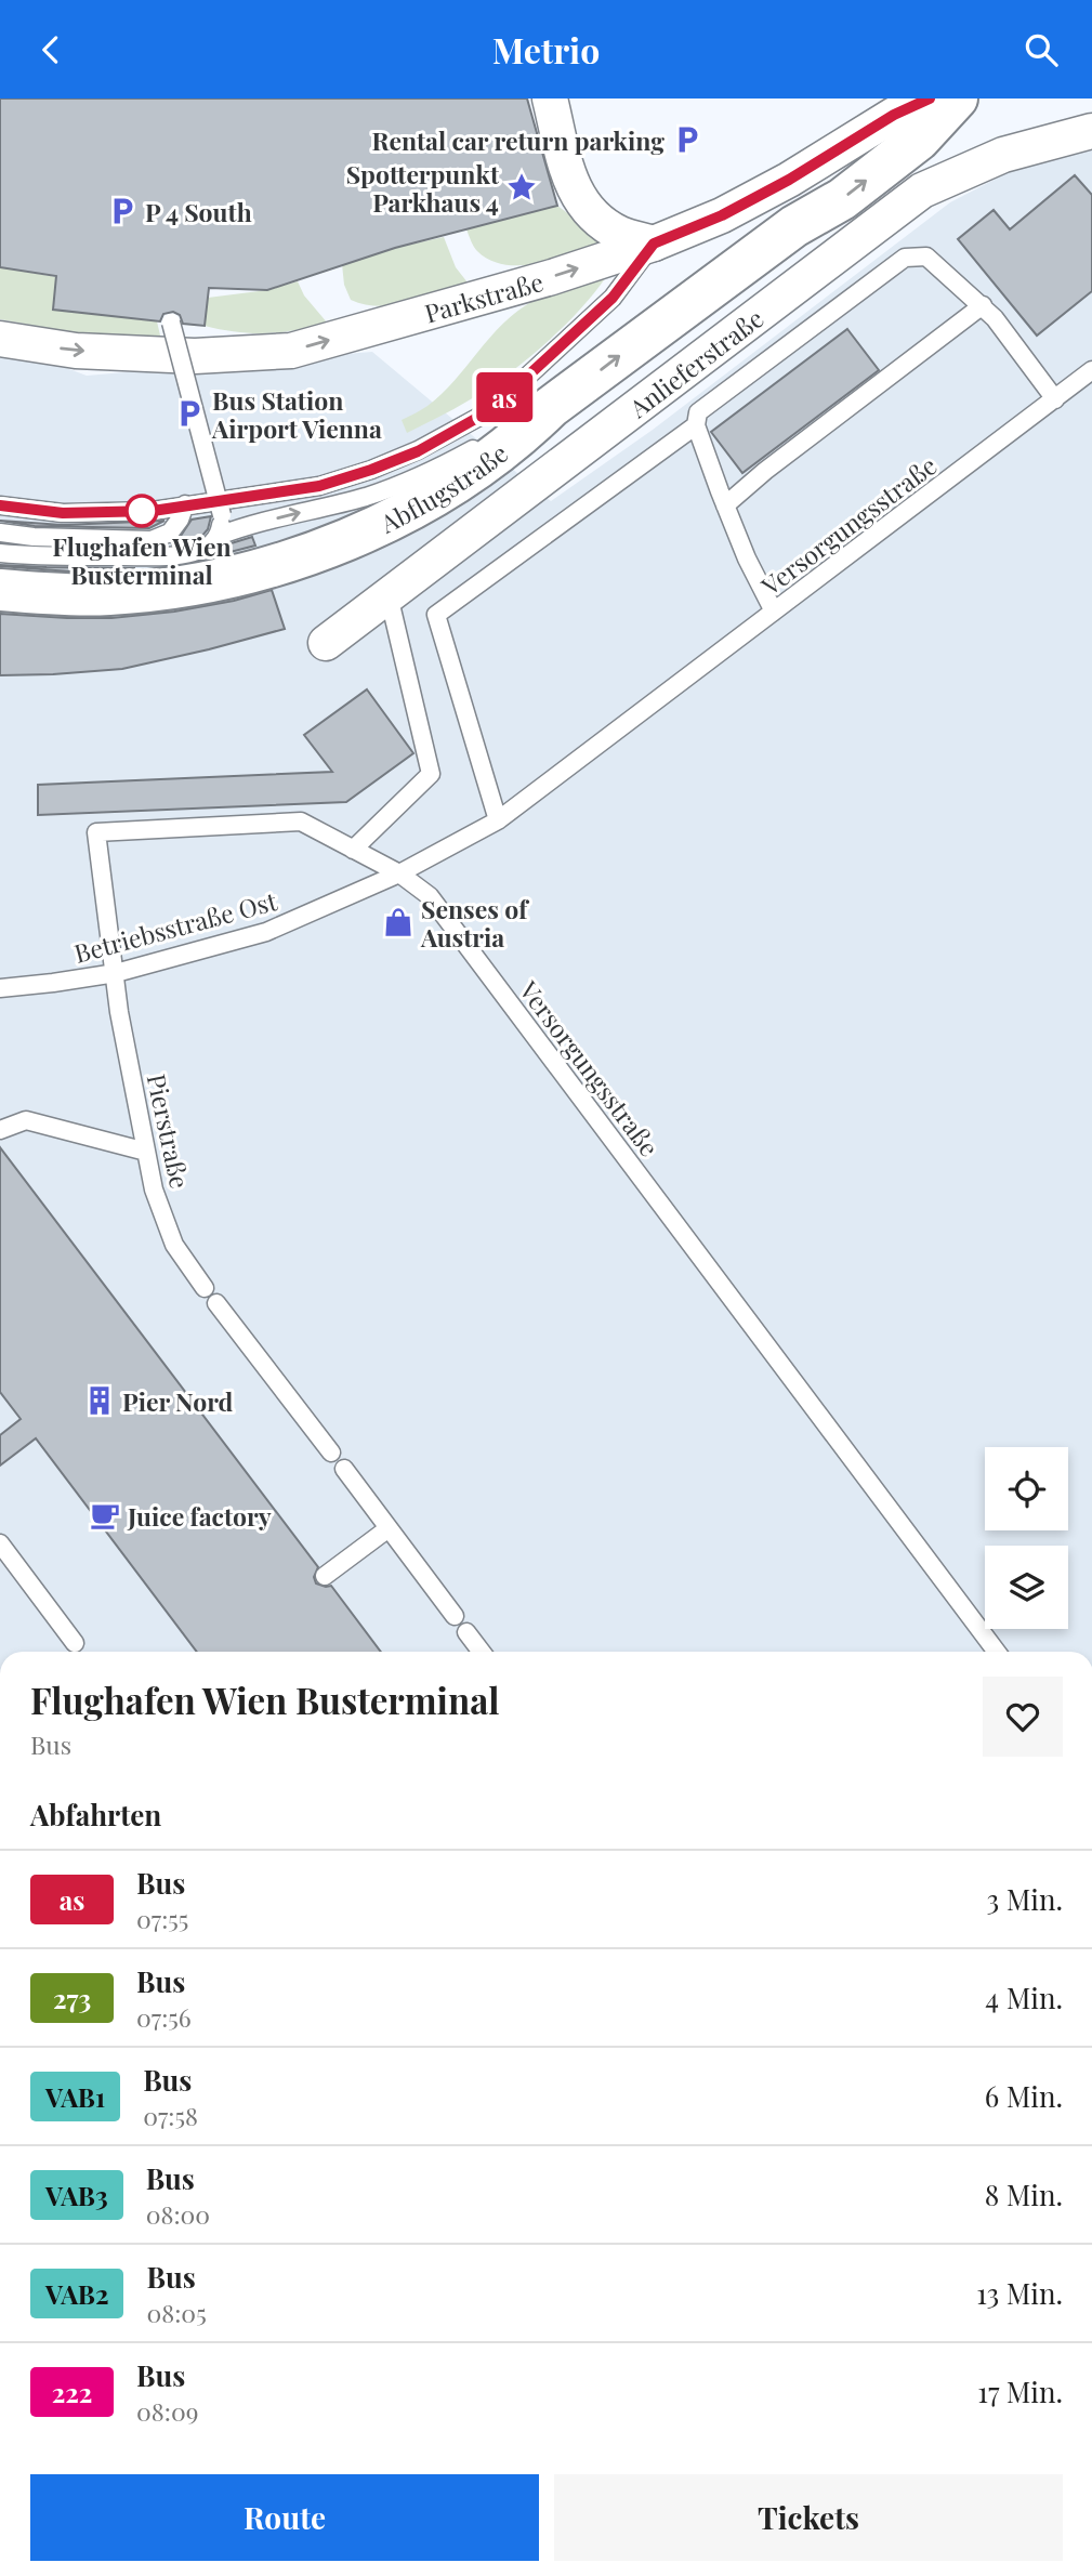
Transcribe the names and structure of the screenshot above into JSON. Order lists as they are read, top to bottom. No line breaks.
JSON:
{"streets":{"street":["Parkstraße","Anlieferstraße","Abflugstraße"],"lane":["Versorgungsstraße","Betriebsstraße Ost","Pierstraße"]},"crossings":[["Versorgungsstraße","Betriebsstraße Ost"],["Betriebsstraße Ost","Pierstraße"]],"one_way":["Parkstraße","Abflugstraße"],"places":{"parking":["Rental car return parking","P 4 South","Bus Station Airport Vienna"],"place":["Spotterpunkt Parkhaus 4"],"other":["Flughafen Wien Busterminal"],"shop":["Senses of Austria"],"building":["Pier Nord"],"cafe":["Juice factory"]},"lines":["bus line as"],"page":{"header":"Metrio","on_map":"as","heading":[["Flughafen Wien Busterminal","Bus"],"Abfahrten"],"list":[{"mark":"as","name":"Bus","note":"07:55","value":"3 Min."},{"mark":"273","name":"Bus","note":"07:56","value":"4 Min."},{"mark":"VAB1","name":"Bus","note":"07:58","value":"6 Min."},{"mark":"VAB3","name":"Bus","note":"08:00","value":"8 Min."},{"mark":"VAB2","name":"Bus","note":"08:05","value":"13 Min."},{"mark":"222","name":"Bus","note":"08:09","value":"17 Min."}],"buttons":["Route","Tickets"]}}
